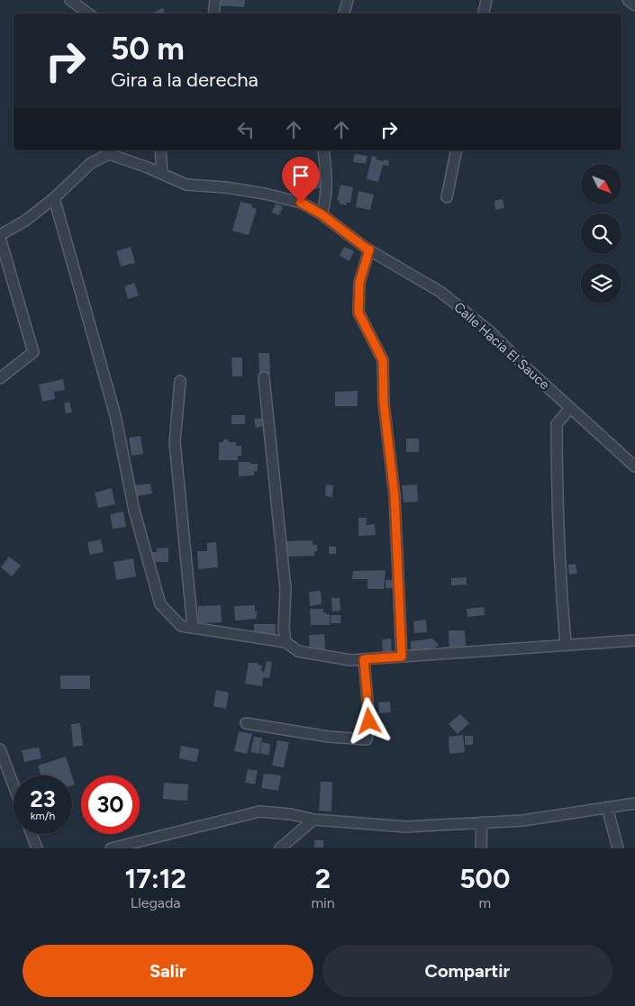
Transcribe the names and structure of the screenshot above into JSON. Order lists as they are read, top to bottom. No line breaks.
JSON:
{"streets":{"street":["Calle Hacia El Sauce"]},"north":"bottom right","page":{"turn":["50 m","Gira a la derecha"],"speed":"23 km/h","limit":"30","eta":["17:12","Llegada","2","min","500","m"],"buttons":["Salir","Compartir"]}}
